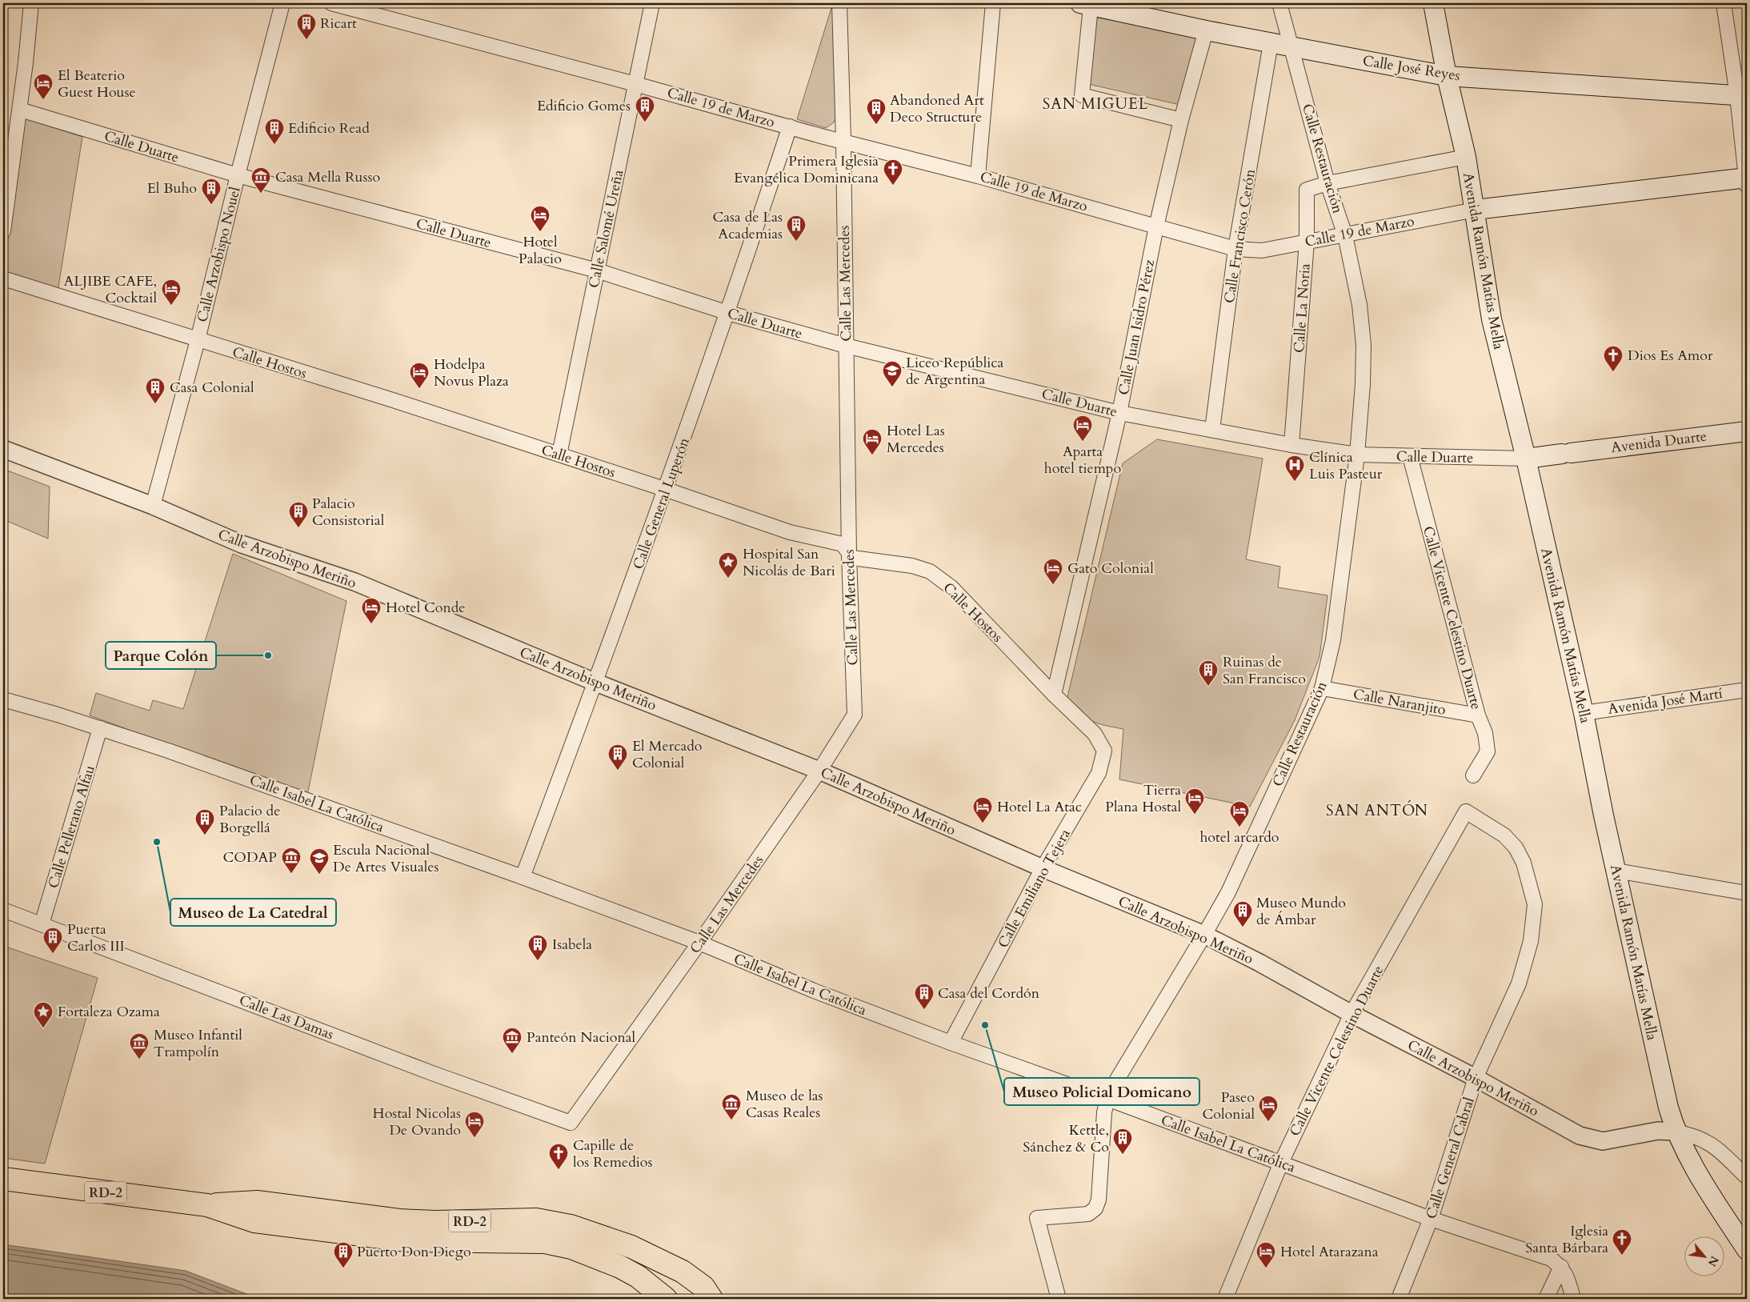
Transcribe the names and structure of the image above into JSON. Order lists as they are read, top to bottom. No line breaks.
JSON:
{"streets":{"main road":["Calle José Reyes","Calle 19 de Marzo","Avenida Ramón Matías Mella","Avenida Duarte","RD-2"],"street":["Calle Duarte","Calle Restauración","Calle Salomé Ureña","Calle Francisco Cerón","Calle Arzobispo Nouel","Calle Las Mercedes","Calle La Noria","Calle Juan Isidro Pérez","Calle Hostos","Calle General Luperón","Calle Arzobispo Meriño","Calle Vicente Celestino Duarte","Avenida José Martí","Calle Naranjito","Calle Isabel La Católica","Calle Pellerano Alfau","Calle Emiliano Tejera","Calle Las Damas","Calle General Cabral"]},"crossings":[["Calle José Reyes","Calle Restauración"],["Calle José Reyes","Calle Francisco Cerón"],["Calle José Reyes","Avenida Ramón Matías Mella"],["Calle José Reyes","Calle Juan Isidro Pérez"],["Calle 19 de Marzo","Calle Restauración"],["Calle 19 de Marzo","Calle Salomé Ureña"],["Calle 19 de Marzo","Calle Francisco Cerón"],["Calle 19 de Marzo","Avenida Ramón Matías Mella"],["Calle 19 de Marzo","Calle Las Mercedes"],["Calle 19 de Marzo","Calle La Noria"],["Calle 19 de Marzo","Calle Juan Isidro Pérez"],["Calle 19 de Marzo","Calle General Luperón"],["Calle Duarte","Calle Restauración"],["Calle Duarte","Calle Salomé Ureña"],["Calle Duarte","Calle Francisco Cerón"],["Calle Duarte","Calle Arzobispo Nouel"],["Calle Duarte","Avenida Ramón Matías Mella"],["Calle Duarte","Calle Las Mercedes"],["Calle Duarte","Calle La Noria"],["Calle Duarte","Calle Juan Isidro Pérez"],["Calle Duarte","Avenida Duarte"],["Calle Duarte","Calle General Luperón"],["Calle Duarte","Calle Vicente Celestino Duarte"],["Calle Restauración","Calle La Noria"],["Calle Restauración","Calle Arzobispo Meriño"],["Calle Restauración","Calle Naranjito"],["Calle Restauración","Calle Isabel La Católica"],["Calle Salomé Ureña","Calle Hostos"],["Calle Arzobispo Nouel","Calle Hostos"],["Calle Arzobispo Nouel","Calle Arzobispo Meriño"],["Avenida Ramón Matías Mella","Calle La Noria"],["Avenida Ramón Matías Mella","Avenida Duarte"],["Avenida Ramón Matías Mella","Calle Arzobispo Meriño"],["Avenida Ramón Matías Mella","Avenida José Martí"],["Calle Las Mercedes","Calle Hostos"],["Calle Las Mercedes","Calle Arzobispo Meriño"],["Calle Las Mercedes","Calle Isabel La Católica"],["Calle Las Mercedes","Calle Las Damas"],["Calle Juan Isidro Pérez","Calle Hostos"],["Calle Hostos","Calle General Luperón"],["Calle Hostos","Calle Emiliano Tejera"],["Calle General Luperón","Calle Arzobispo Meriño"],["Calle General Luperón","Calle Isabel La Católica"],["Calle Arzobispo Meriño","Calle Vicente Celestino Duarte"],["Calle Arzobispo Meriño","Calle Emiliano Tejera"],["Calle Arzobispo Meriño","Calle General Cabral"],["Calle Vicente Celestino Duarte","Calle Naranjito"],["Calle Vicente Celestino Duarte","Calle Isabel La Católica"],["Calle Vicente Celestino Duarte","Calle General Cabral"],["Calle Isabel La Católica","Calle Pellerano Alfau"],["Calle Isabel La Católica","Calle Emiliano Tejera"],["Calle Isabel La Católica","Calle General Cabral"],["Calle Pellerano Alfau","Calle Las Damas"]],"districts":["SAN MIGUEL","SAN ANTÓN"],"places":{"building":["Ricart","Edificio Gomes","Abandoned Art Deco Structure","Edificio Read","El Buho","Casa de Las Academias","Casa Colonial","Palacio Consistorial","Ruinas de San Francisco","El Mercado Colonial","Palacio de Borgellá","Museo Mundo de Ámbar","Puerta Carlos III","Isabela","Casa del Cordón","Kettle, Sánchez & Co","Puerto Don Diego"],"hotel":["El Beaterio Guest House","Hotel Palacio","ALJIBE CAFE, Cocktail","Hodelpa Novus Plaza","Aparta hotel tiempo","Hotel Las Mercedes","Gato Colonial","Hotel Conde","Tierra Plana Hostal","Hotel La Atac","hotel arcardo","Paseo Colonial","Hostal Nicolas De Ovando","Hotel Atarazana"],"church":["Primera Iglesia Evangélica Dominicana","Dios Es Amor","Capille de los Remedios","Iglesia Santa Bárbara"],"museum":["Casa Mella Russo","CODAP","Panteón Nacional","Museo Infantil Trampolín","Museo de las Casas Reales"],"school or university":["Liceo República de Argentina","Escula Nacional De Artes Visuales"],"hospital":["Clínica Luis Pasteur"],"place":["Hospital San Nicolás de Bari","Fortaleza Ozama"],"other":["Parque Colón","Museo de La Catedral","Museo Policial Domicano"]},"north":"bottom right"}
